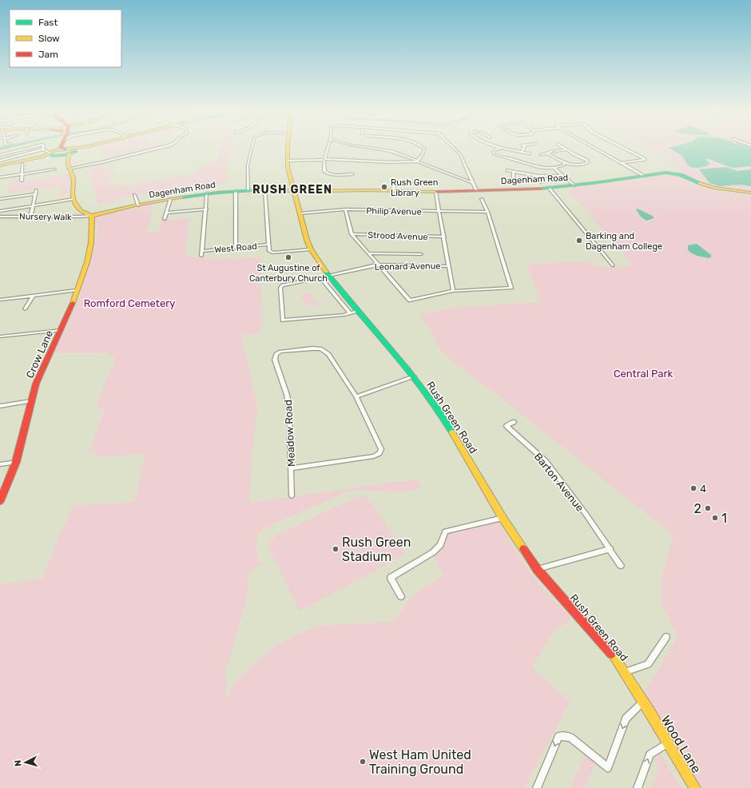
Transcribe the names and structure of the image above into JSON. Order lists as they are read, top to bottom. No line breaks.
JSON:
{"streets":{"main road":["Dagenham Road","Crow Lane","Rush Green Road","Wood Lane"],"street":["Philip Avenue","Nursery Walk","Strood Avenue","West Road","Leonard Avenue","Meadow Road","Barton Avenue"]},"crossings":[["Dagenham Road","Nursery Walk"],["Dagenham Road","Crow Lane"],["Dagenham Road","Rush Green Road"],["Philip Avenue","Rush Green Road"],["Nursery Walk","Crow Lane"],["Leonard Avenue","Rush Green Road"],["Rush Green Road","Wood Lane"]],"districts":["RUSH GREEN"],"parks":["Romford Cemetery","Central Park"],"places":["Rush Green Library","Barking and Dagenham College","St Augustine of Canterbury Church","4","2","1","Rush Green Stadium","West Ham United Training Ground"],"legend":["Fast","Slow","Jam"],"north":"left"}
